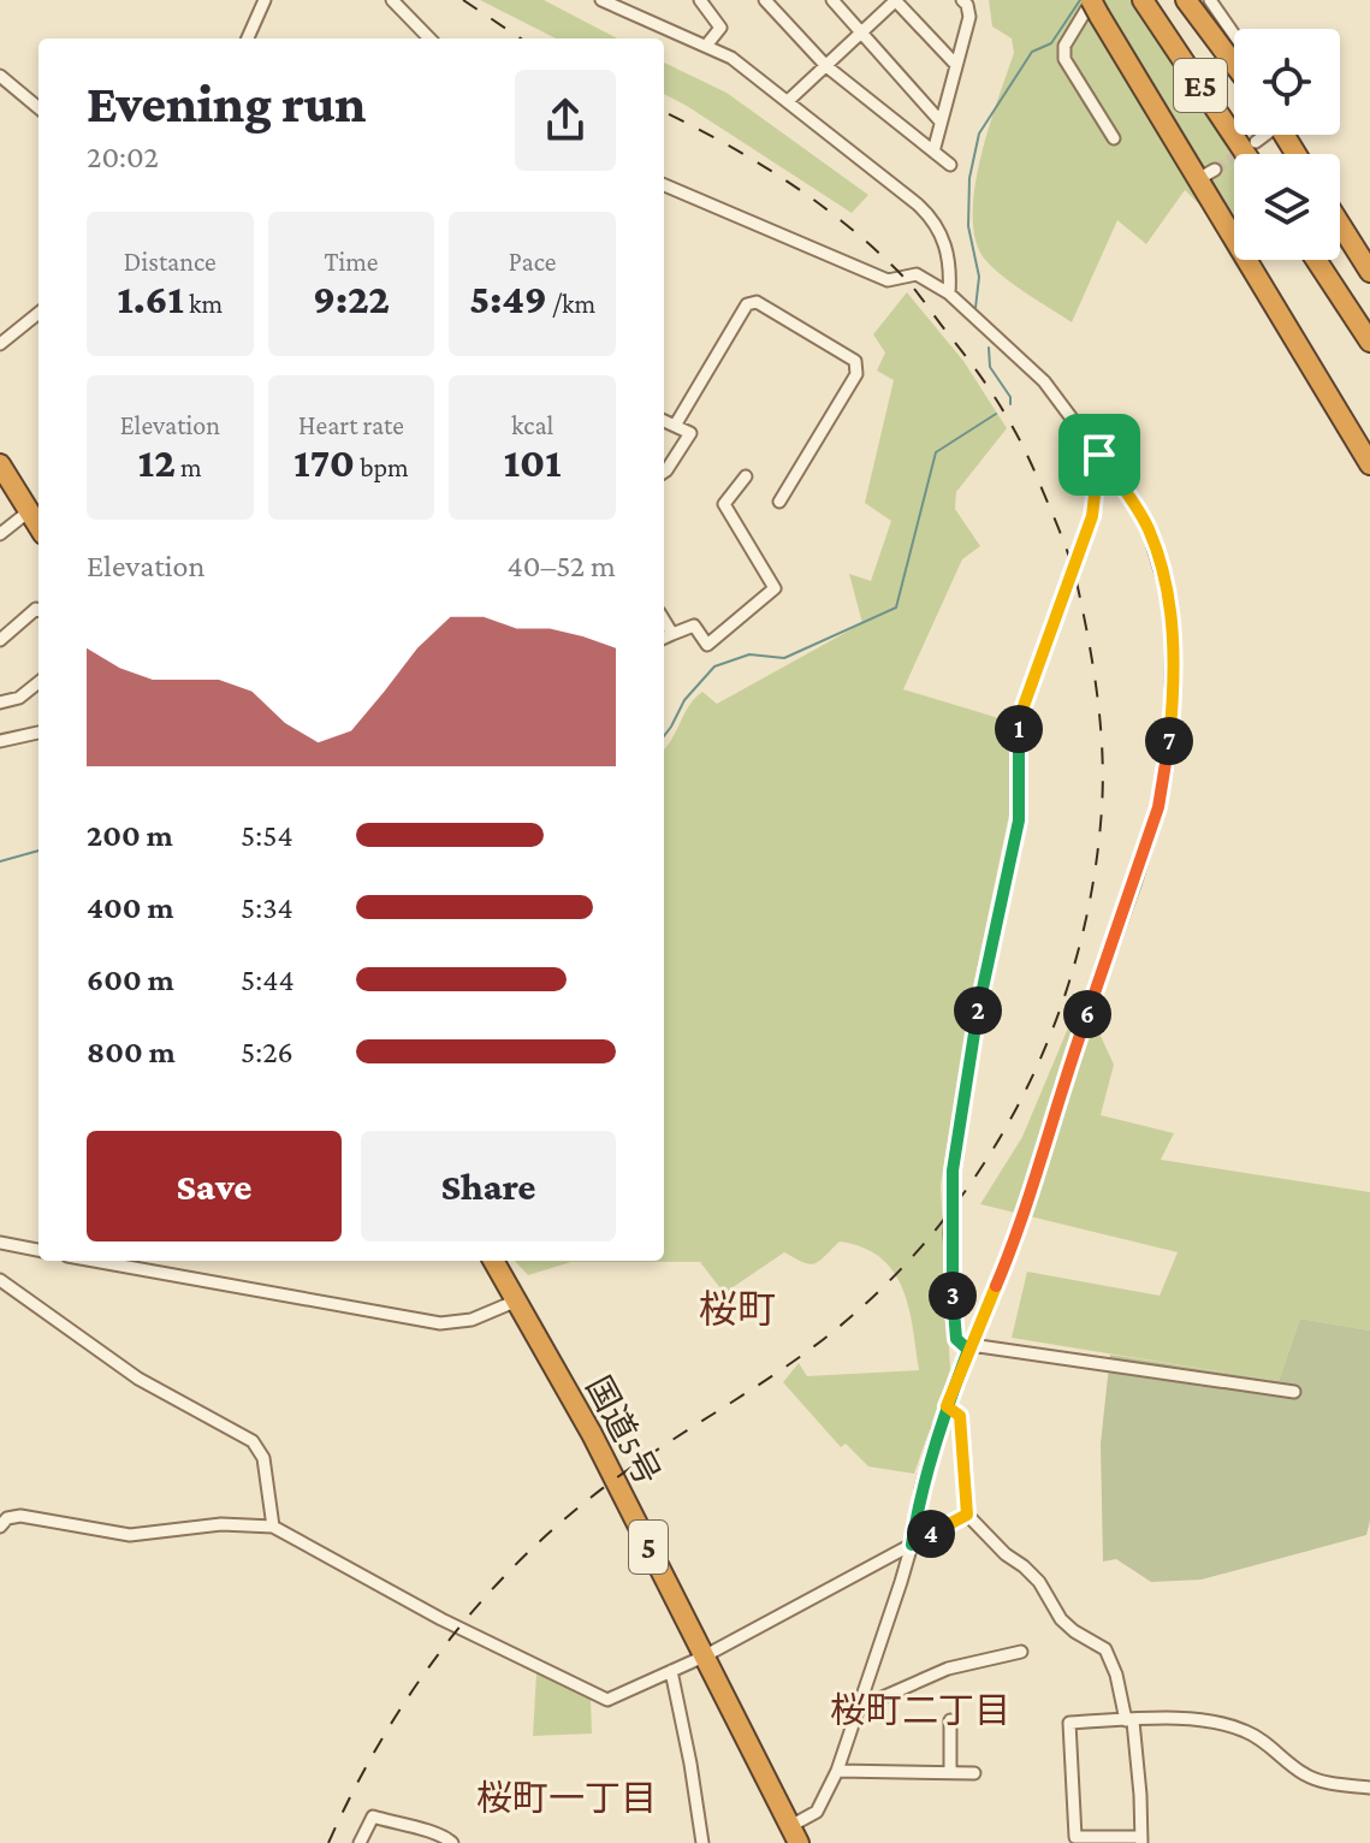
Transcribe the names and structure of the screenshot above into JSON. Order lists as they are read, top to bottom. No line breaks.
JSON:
{"streets":{"highway":["E5","国道5号","5"]},"districts":["桜町","桜町二丁目","桜町一丁目"],"page":{"heading":["Evening run","20:02"],"stats":[["Distance","1.61 km"],["Time","9:22"],["Pace","5:49 /km"],["Elevation","12 m"],["Heart rate","170 bpm"],["kcal","101"]],"chart":["Elevation","40–52 m"],"pins":["1","7","2","6","3","4"],"list":[{"name":"200 m","note":"5:54"},{"name":"400 m","note":"5:34"},{"name":"600 m","note":"5:44"},{"name":"800 m","note":"5:26"}],"buttons":["Save","Share"]}}
